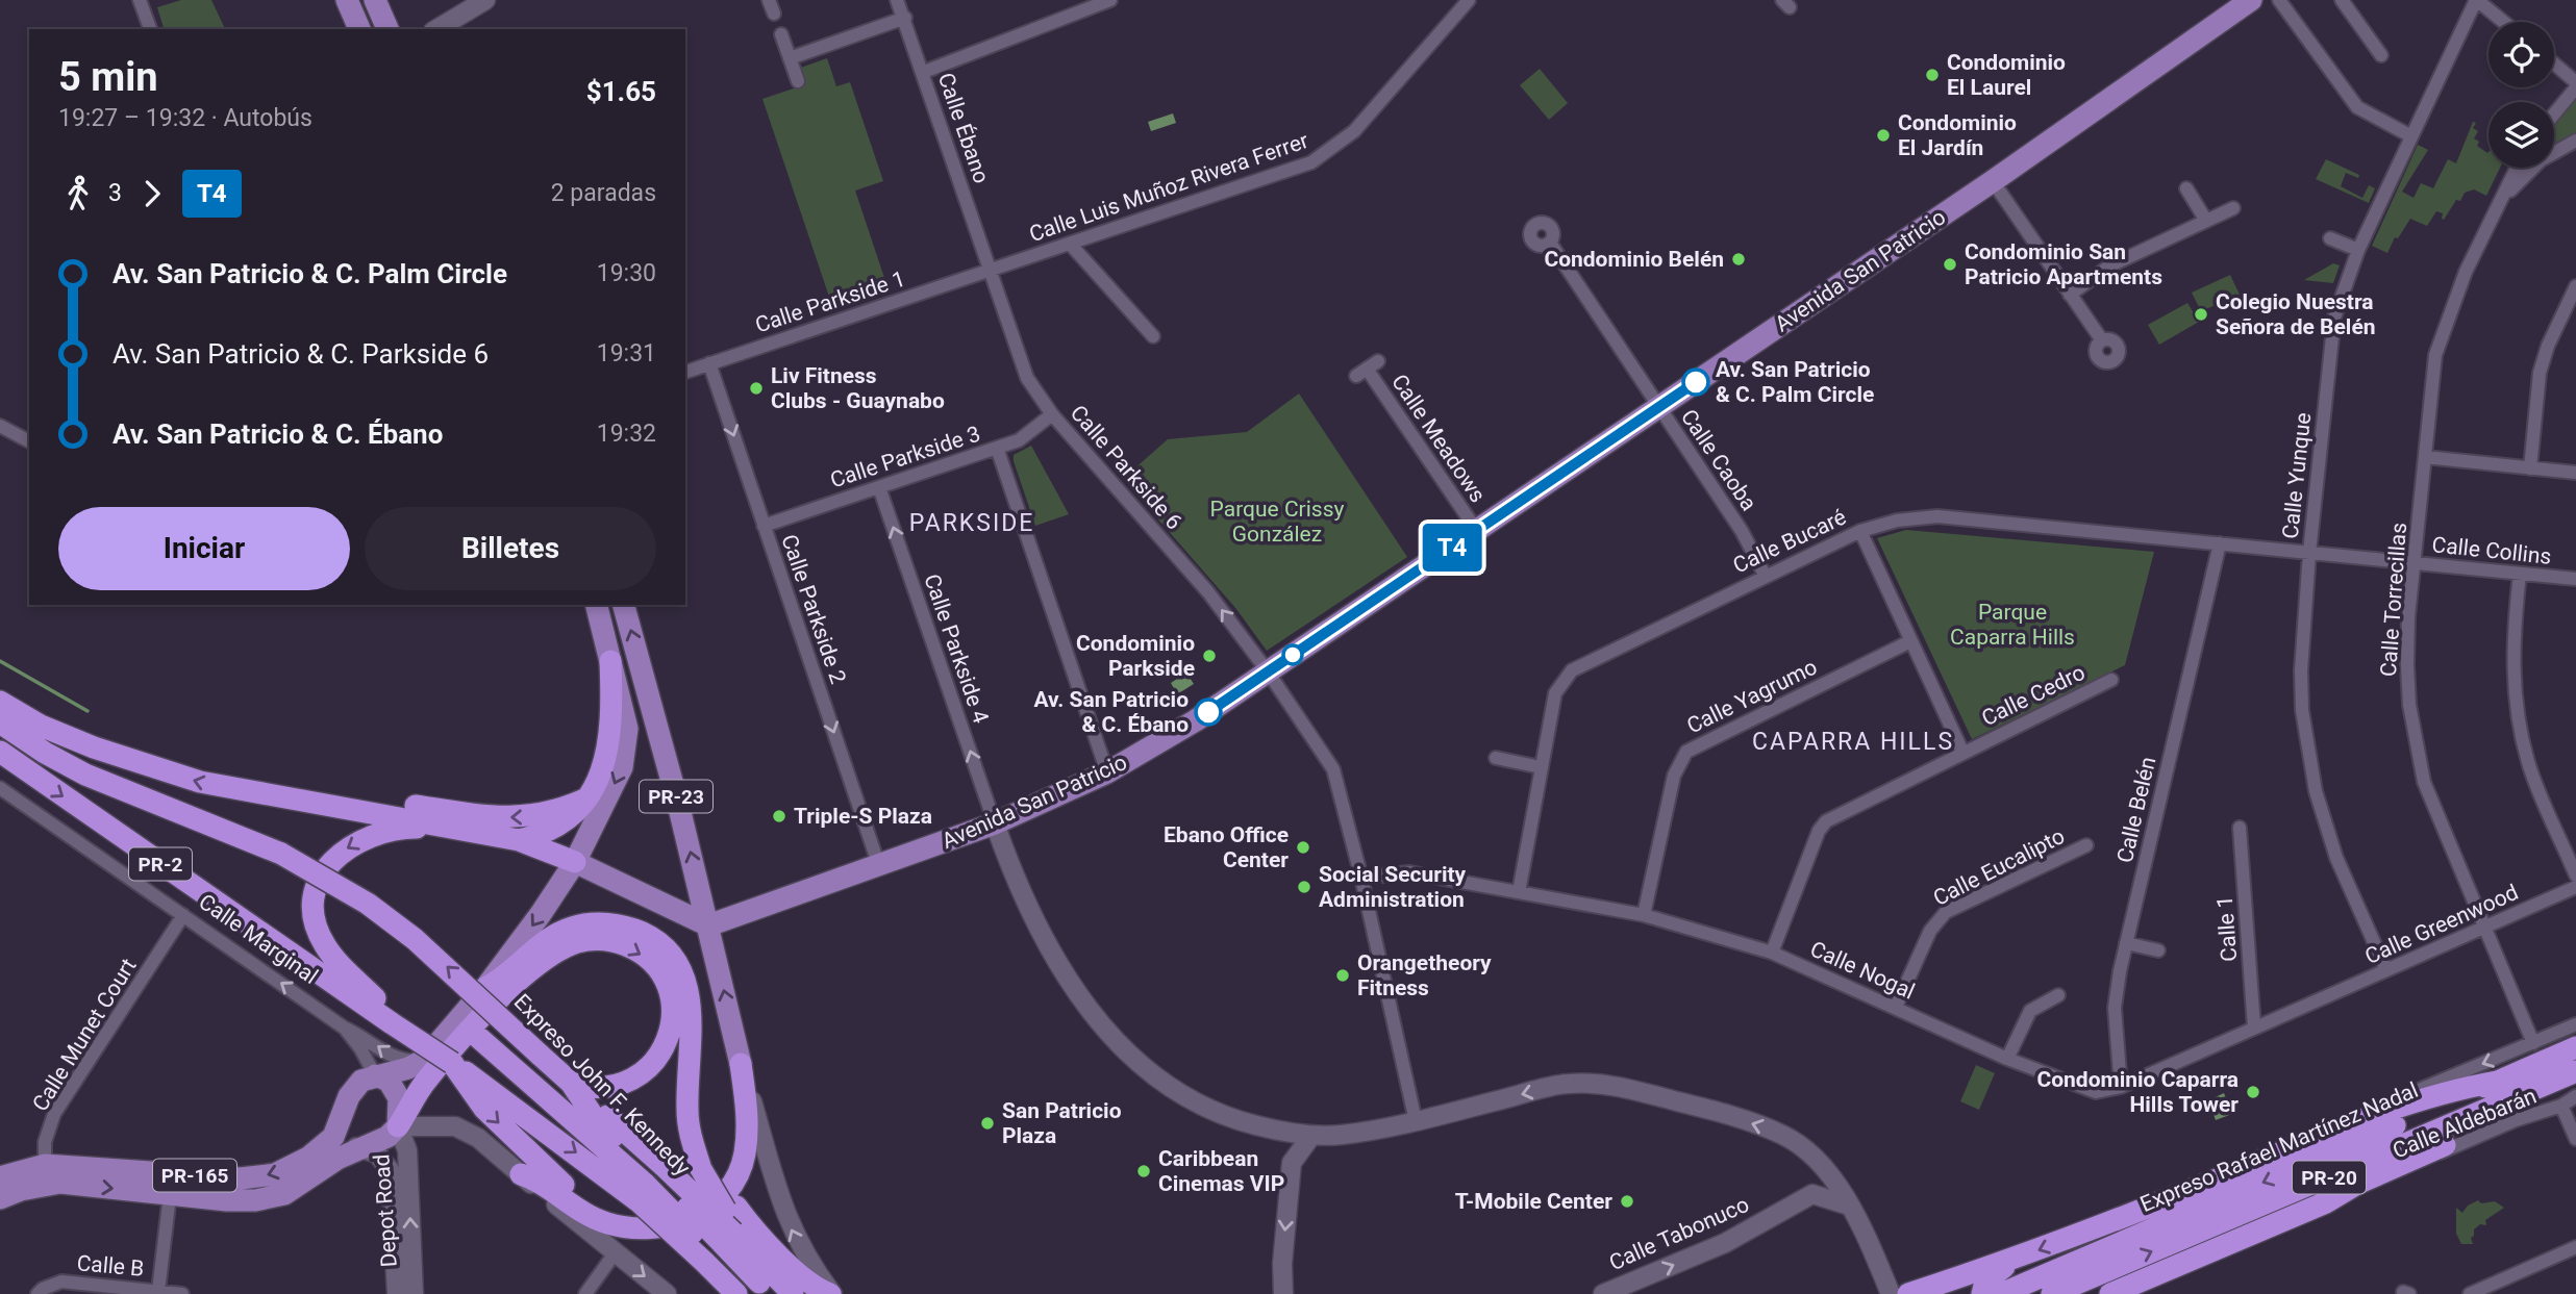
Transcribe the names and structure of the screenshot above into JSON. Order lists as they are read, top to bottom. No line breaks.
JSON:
{"streets":{"highway":["PR-2","Expreso John F. Kennedy","Expreso Rafael Martínez Nadal","PR-20"],"main road":["Avenida San Patricio","PR-23","PR-165"],"street":["Calle Ébano","Calle Luis Muñoz Rivera Ferrer","Calle Parkside 1","Calle Meadows","Calle Parkside 3","Calle Caoba","Calle Parkside 6","Calle Yunque","Calle Bucaré","Calle Collins","Calle Torrecillas","Calle Parkside 2","Calle Parkside 4","Calle Cedro","Calle Yagrumo","Calle Belén","Calle Eucalipto","Calle Greenwood","Calle 1","Calle Marginal","Calle Nogal","Calle Munet Court","Calle Aldebarán","Depot Road","Calle Tabonuco","Calle B"]},"crossings":[["Calle Ébano","Calle Luis Muñoz Rivera Ferrer"],["Calle Ébano","Calle Parkside 1"],["Calle Ébano","Calle Parkside 6"],["Calle Luis Muñoz Rivera Ferrer","Calle Parkside 1"],["Calle Luis Muñoz Rivera Ferrer","Calle Parkside 6"],["Avenida San Patricio","Calle Meadows"],["Avenida San Patricio","Calle Caoba"],["Avenida San Patricio","Calle Parkside 6"],["Avenida San Patricio","Calle Parkside 2"],["Avenida San Patricio","Calle Parkside 4"],["Avenida San Patricio","PR-23"],["Calle Parkside 1","Calle Parkside 6"],["Calle Parkside 1","Calle Parkside 2"],["Calle Parkside 3","Calle Parkside 6"],["Calle Parkside 3","Calle Parkside 2"],["Calle Parkside 3","Calle Parkside 4"],["Calle Caoba","Calle Bucaré"],["Calle Yunque","Calle Collins"],["Calle Yunque","Calle Greenwood"],["Calle Bucaré","Calle Collins"],["Calle Bucaré","Calle Belén"],["Calle Bucaré","Calle Nogal"],["Calle Collins","Calle Torrecillas"],["Calle Torrecillas","Calle Greenwood"],["Calle Cedro","Calle Nogal"],["Calle Yagrumo","Calle Nogal"],["PR-23","Calle Marginal"],["PR-23","PR-165"],["Calle Belén","Calle Nogal"],["PR-2","Expreso John F. Kennedy"],["Calle Eucalipto","Calle Nogal"],["Calle Greenwood","Calle Nogal"],["Calle 1","Calle Nogal"],["Calle Marginal","Calle Munet Court"],["Calle Munet Court","PR-165"],["PR-165","Depot Road"]],"one_way":["Calle Parkside 2","Calle Parkside 4","Calle Marginal","Depot Road","Calle Tabonuco"],"districts":["PARKSIDE","CAPARRA HILLS"],"parks":["Parque Crissy González","Parque Caparra Hills"],"places":["Condominio El Laurel","Condominio El Jardín","Condominio Belén","Condominio San Patricio Apartments","Colegio Nuestra Señora de Belén","Av. San Patricio & C. Palm Circle","Liv Fitness Clubs - Guaynabo","Condominio Parkside","Av. San Patricio & C. Ébano","Triple-S Plaza","Ebano Office Center","Social Security Administration","Orangetheory Fitness","Condominio Caparra Hills Tower","San Patricio Plaza","Caribbean Cinemas VIP","T-Mobile Center"],"lines":["bus line T4"],"page":{"on_map":"T4","heading":["5 min","19:27 – 19:32 · Autobús","$1.65"],"legs":["3","T4","2 paradas"],"list":[{"name":"Av. San Patricio & C. Palm Circle","value":"19:30"},{"name":"Av. San Patricio & C. Parkside 6","value":"19:31"},{"name":"Av. San Patricio & C. Ébano","value":"19:32"}],"buttons":["Iniciar","Billetes"]}}
